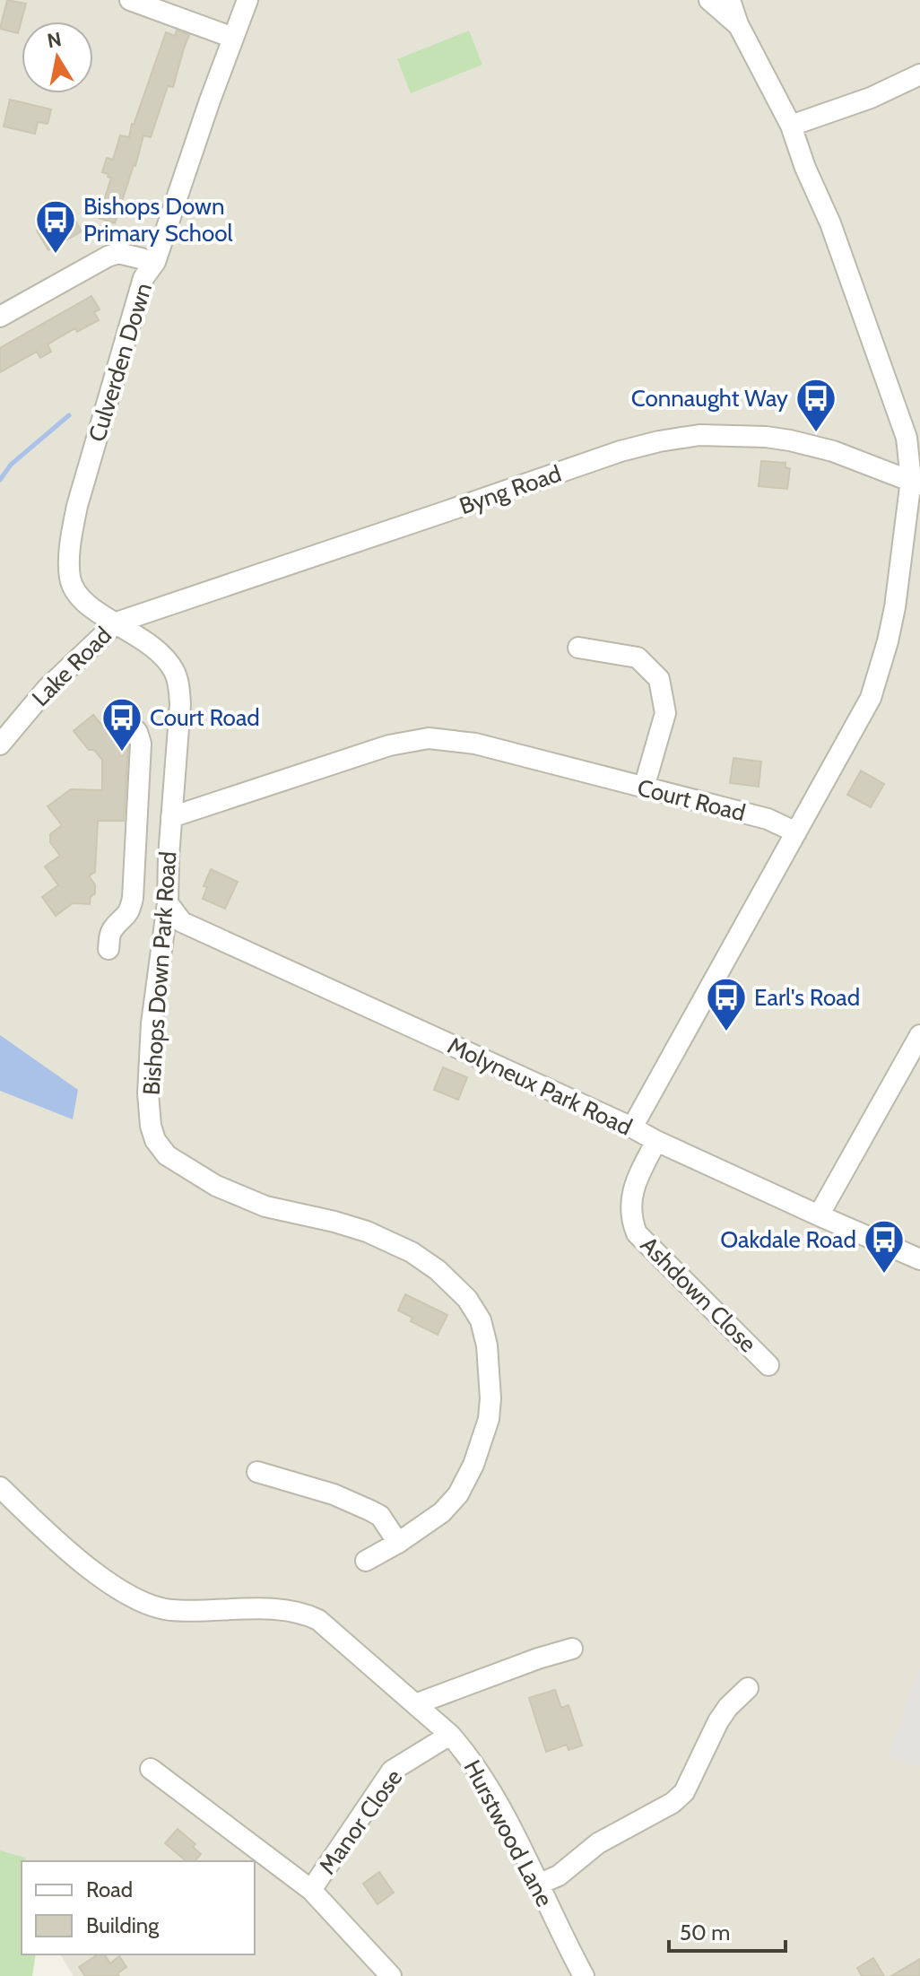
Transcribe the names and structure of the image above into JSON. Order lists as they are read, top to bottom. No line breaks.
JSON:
{"streets":{"street":["Culverden Down","Byng Road","Lake Road","Court Road","Bishops Down Park Road","Molyneux Park Road","Ashdown Close","Manor Close","Hurstwood Lane"]},"crossings":[["Culverden Down","Byng Road"],["Culverden Down","Lake Road"],["Culverden Down","Bishops Down Park Road"],["Byng Road","Lake Road"],["Court Road","Bishops Down Park Road"],["Bishops Down Park Road","Molyneux Park Road"],["Molyneux Park Road","Ashdown Close"],["Manor Close","Hurstwood Lane"]],"places":{"bus stop":["Bishops Down Primary School","Connaught Way","Court Road","Earl's Road","Oakdale Road"]},"legend":["Road","Building"],"scale_bar":"50 m","north":"top"}
